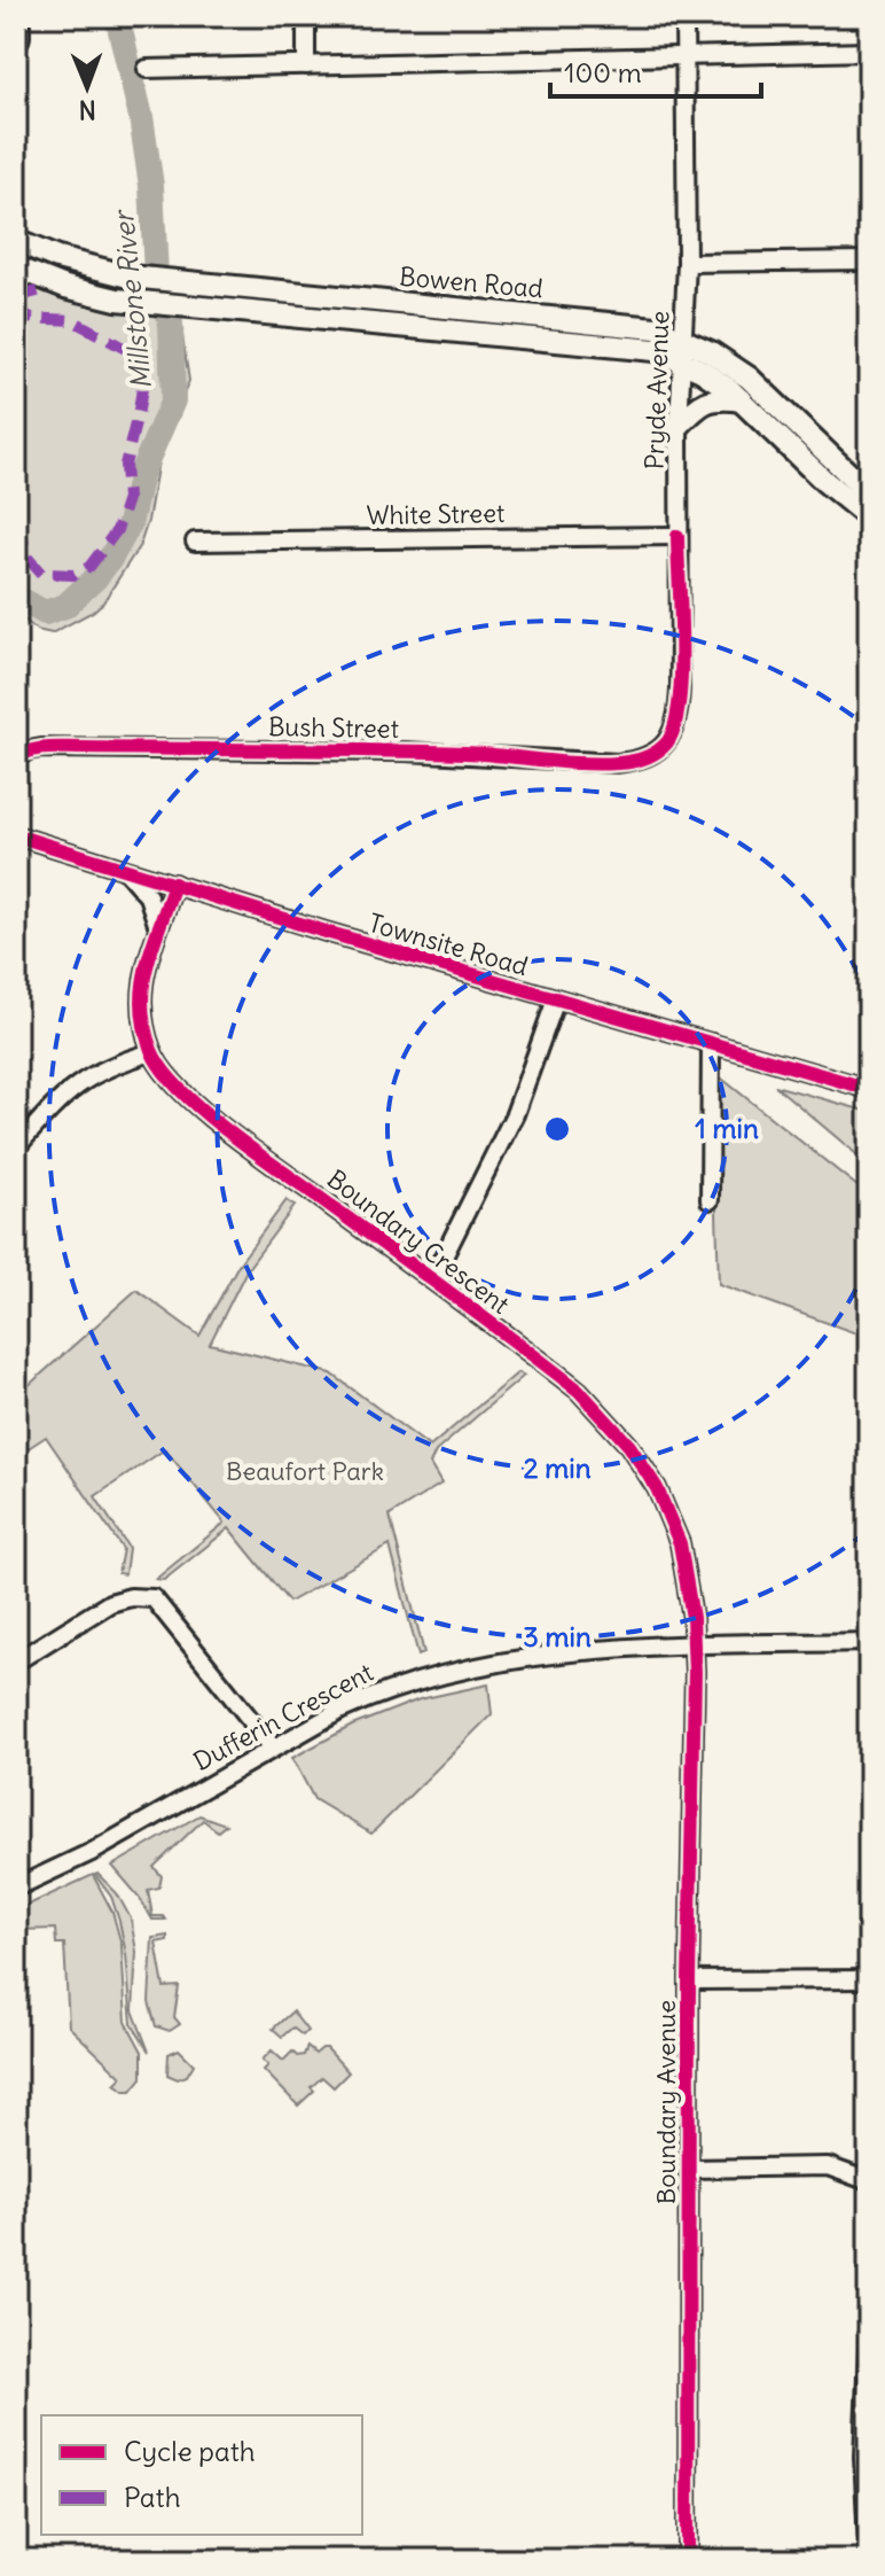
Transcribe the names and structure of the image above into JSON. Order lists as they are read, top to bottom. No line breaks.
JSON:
{"streets":{"main road":["Bowen Road"],"street":["Pryde Avenue","White Street","Bush Street","Townsite Road","Boundary Crescent","Dufferin Crescent","Boundary Avenue"]},"crossings":[["Bowen Road","Pryde Avenue"],["Pryde Avenue","White Street"],["Pryde Avenue","Bush Street"],["Townsite Road","Boundary Crescent"],["Boundary Crescent","Dufferin Crescent"],["Boundary Crescent","Boundary Avenue"],["Dufferin Crescent","Boundary Avenue"]],"water":["Millstone River"],"parks":["Beaufort Park"],"legend":["Cycle path","Path"],"scale_bar":"100 m","north":"bottom","rings":["1 min","2 min","3 min"]}
